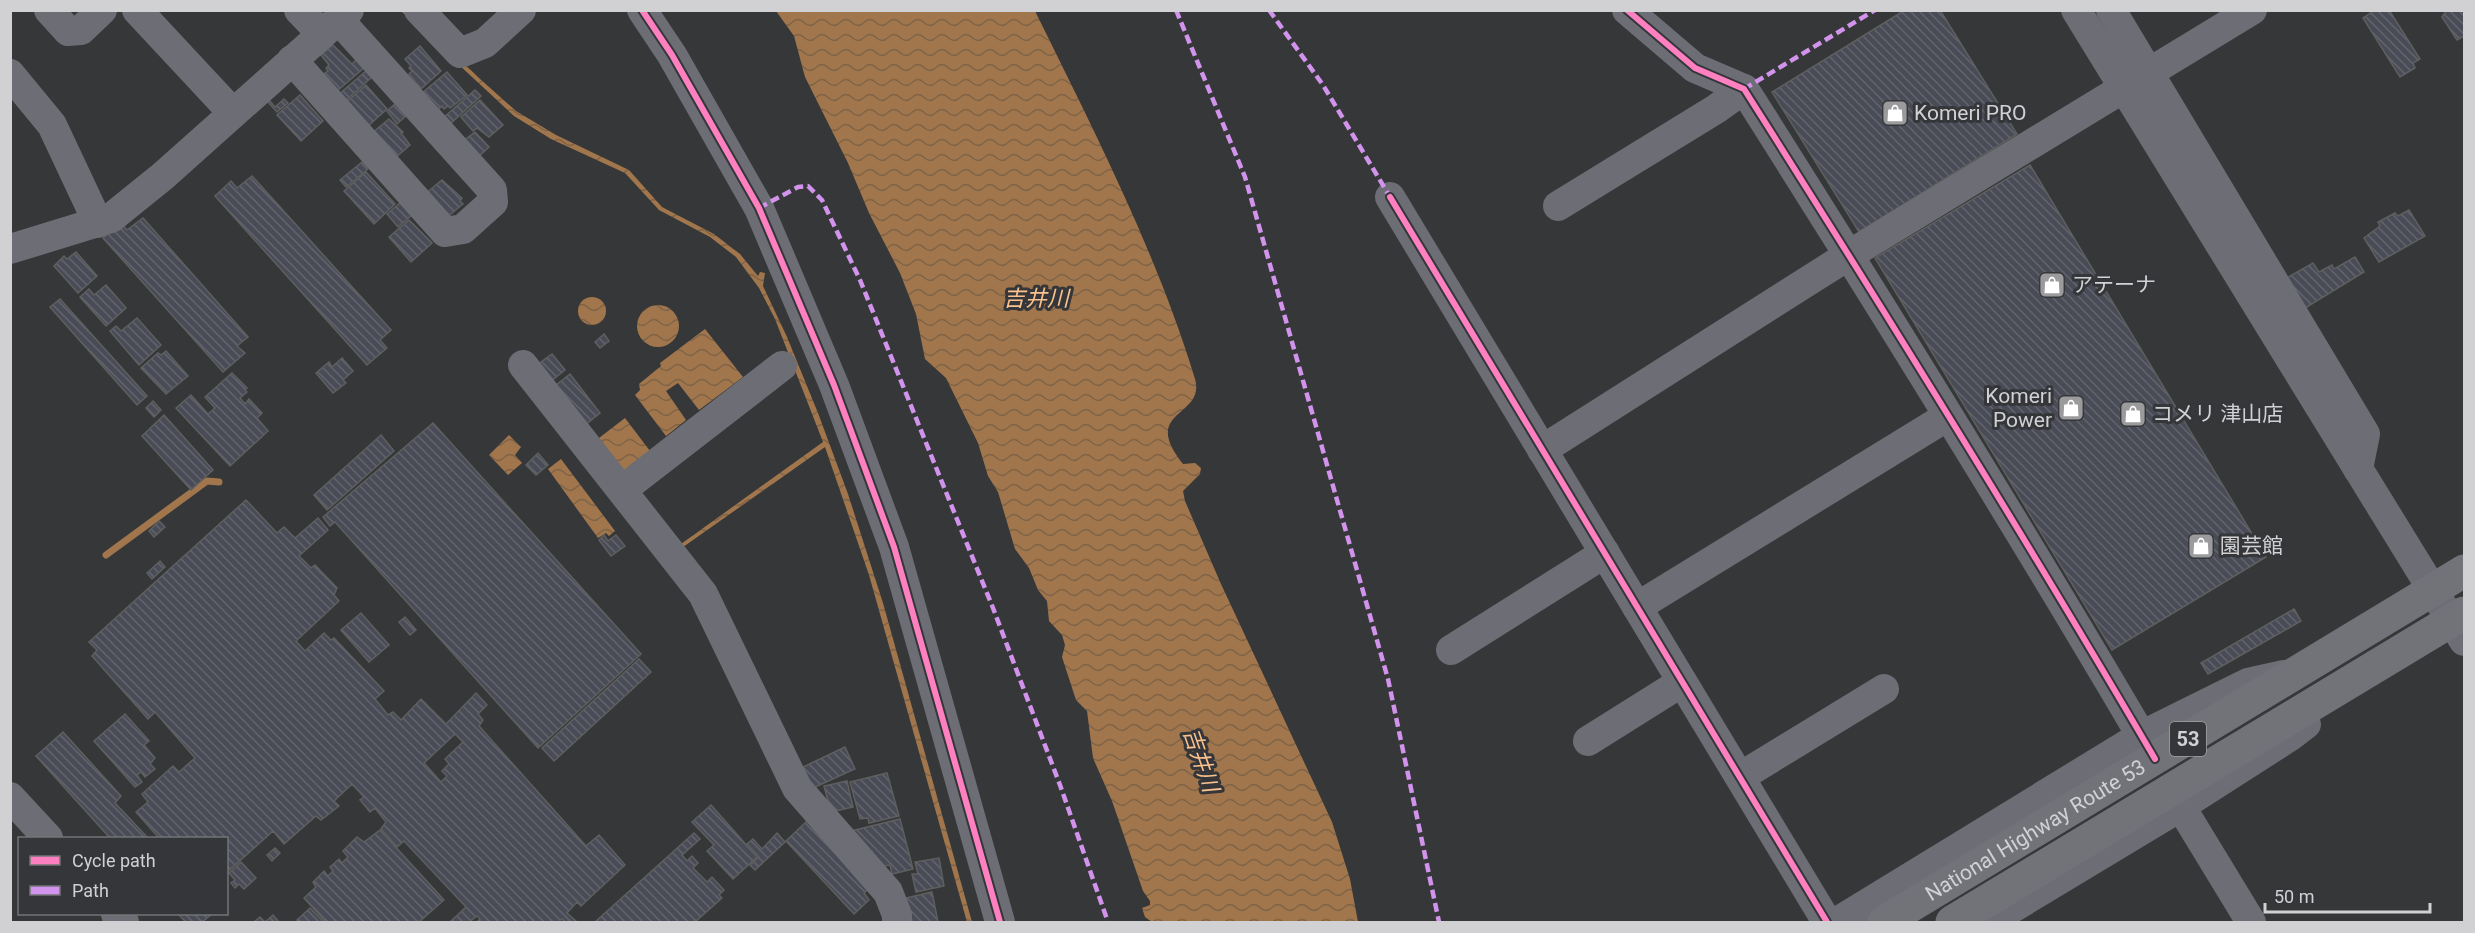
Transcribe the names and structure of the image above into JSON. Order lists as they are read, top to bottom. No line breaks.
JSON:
{"streets":{"highway":["53","National Highway Route 53"]},"water":["吉井川"],"places":{"shop":["Komeri PRO","アテーナ","Komeri Power","コメリ 津山店","園芸館"]},"legend":["Cycle path","Path"],"scale_bar":"50 m"}
